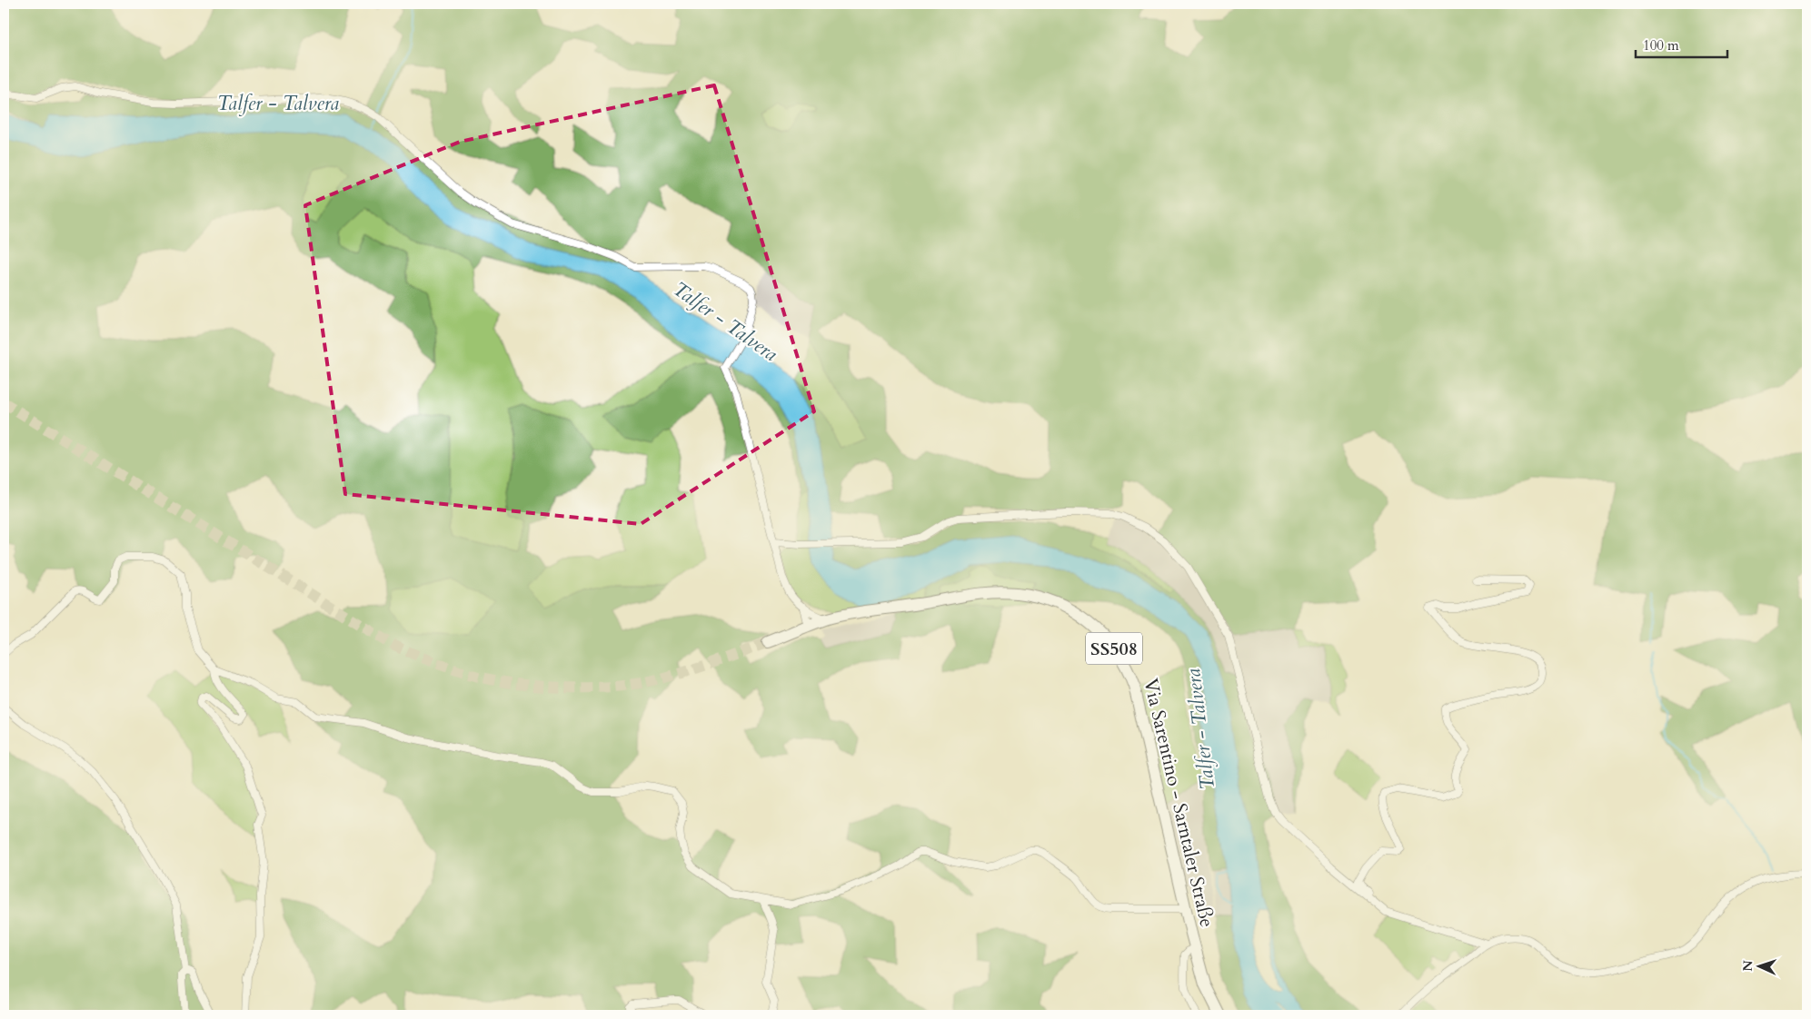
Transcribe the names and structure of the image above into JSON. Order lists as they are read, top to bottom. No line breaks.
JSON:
{"streets":{"main road":["SS508","Via Sarentino - Sarntaler Straße"]},"crossings":[["SS508","Via Sarentino - Sarntaler Straße"]],"water":["Talfer - Talvera"],"scale_bar":"100 m","north":"left"}
